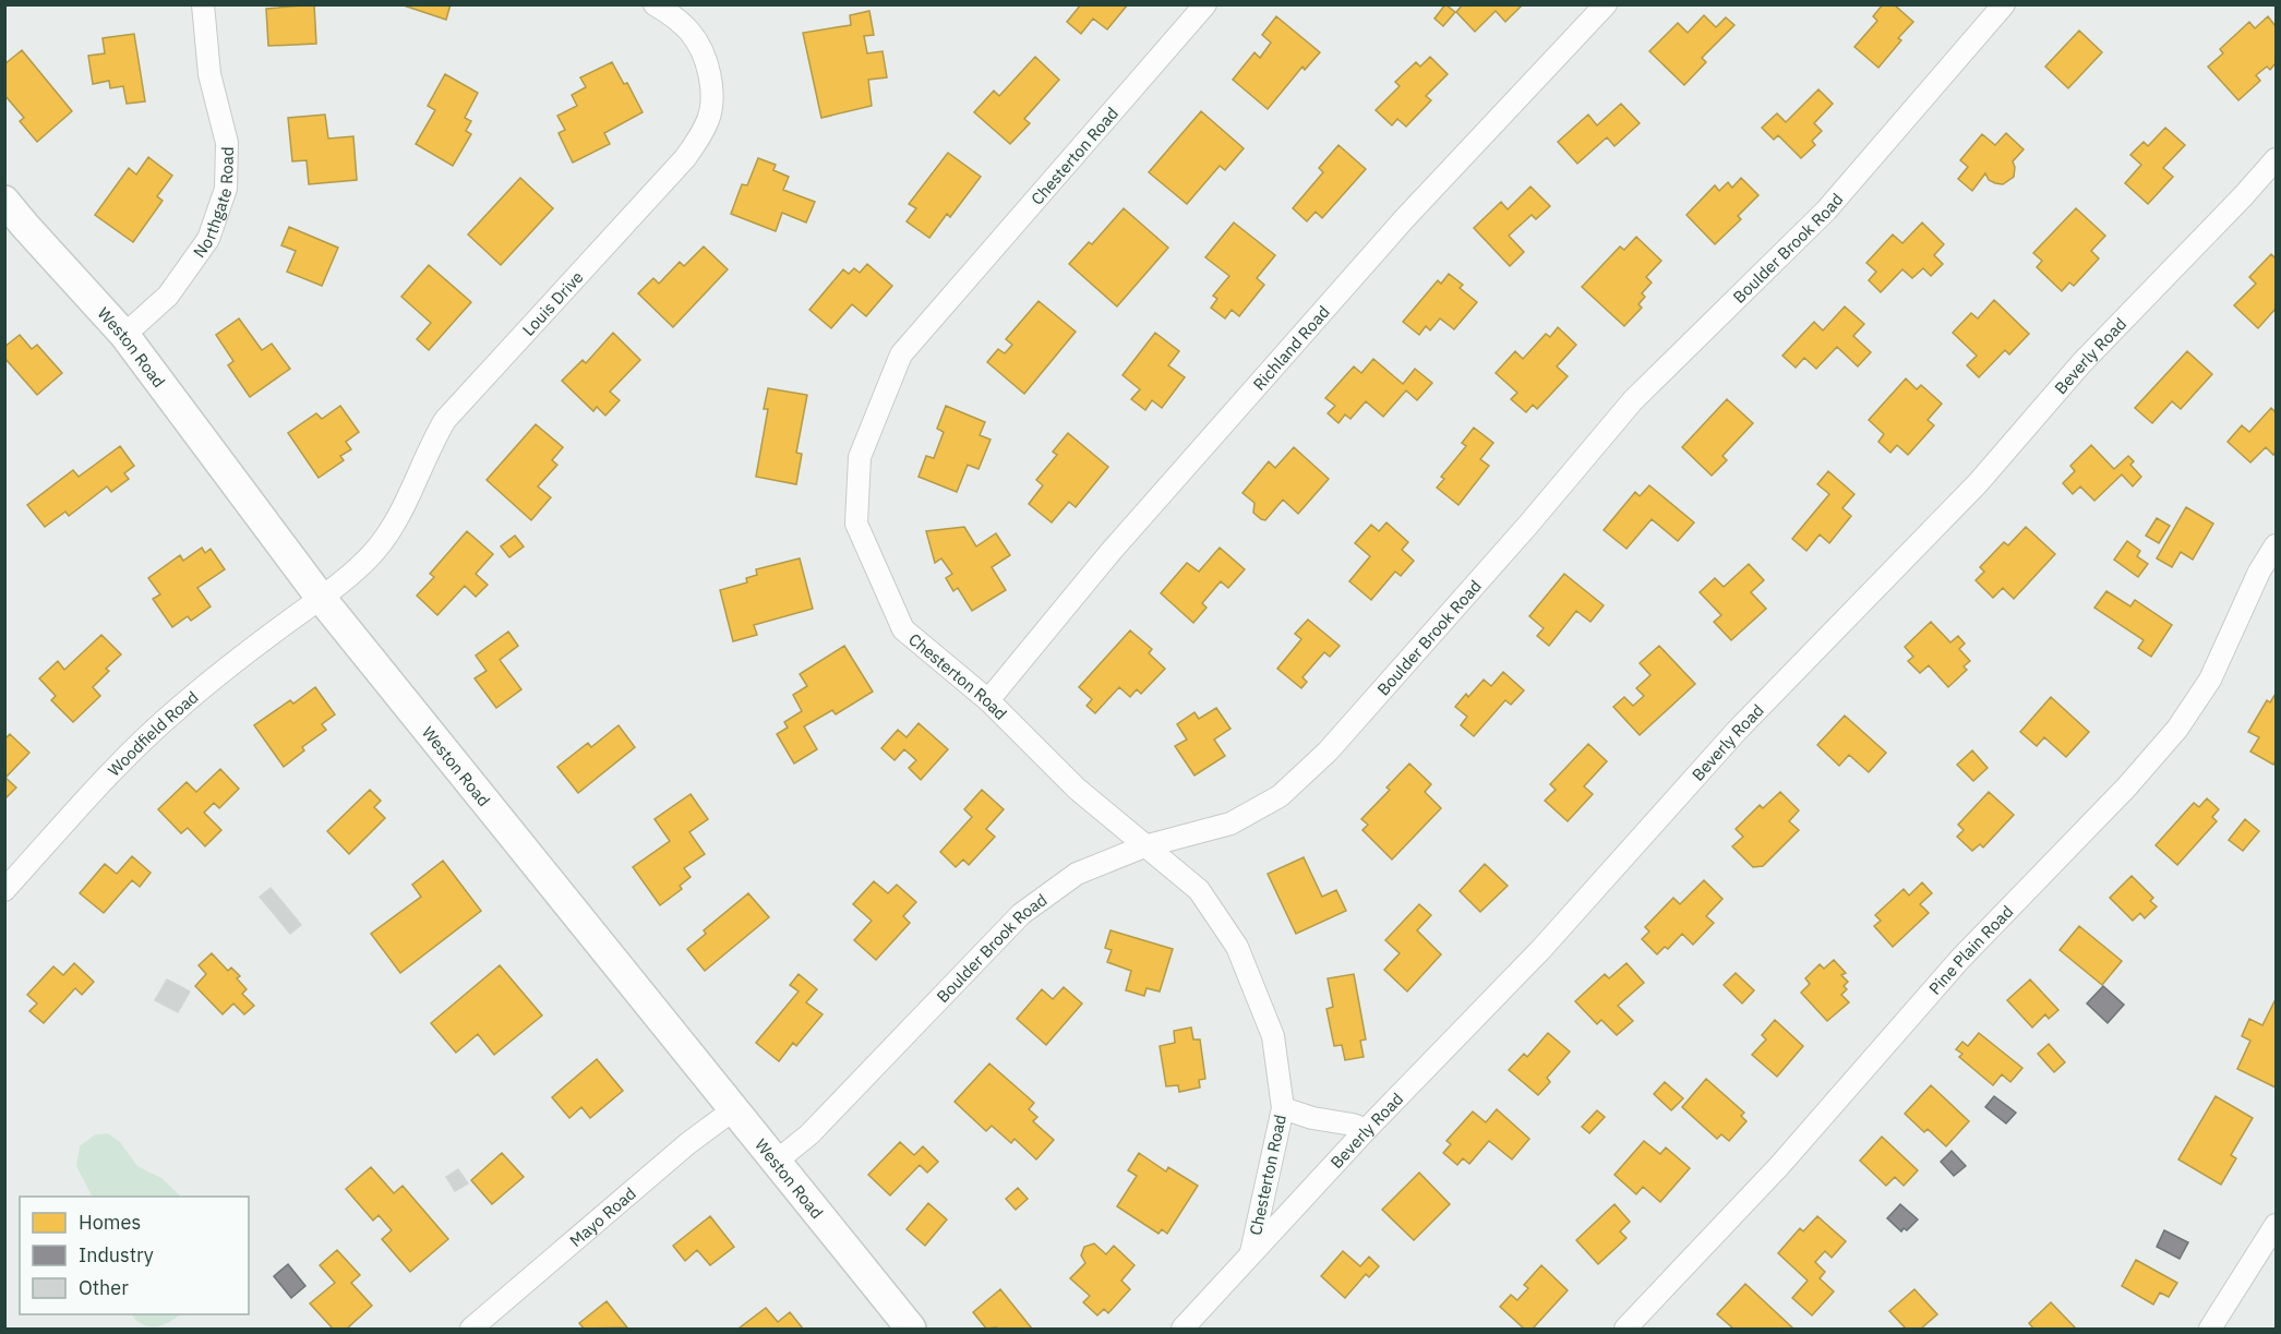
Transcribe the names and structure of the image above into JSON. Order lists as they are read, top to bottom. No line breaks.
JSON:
{"streets":{"main road":["Weston Road"],"street":["Chesterton Road","Northgate Road","Boulder Brook Road","Louis Drive","Richland Road","Beverly Road","Woodfield Road","Pine Plain Road","Mayo Road"]},"crossings":[["Chesterton Road","Boulder Brook Road"],["Chesterton Road","Richland Road"],["Chesterton Road","Beverly Road"],["Northgate Road","Weston Road"],["Boulder Brook Road","Weston Road"],["Louis Drive","Weston Road"],["Louis Drive","Woodfield Road"],["Weston Road","Woodfield Road"],["Weston Road","Mayo Road"]],"legend":["Homes","Industry","Other"]}
